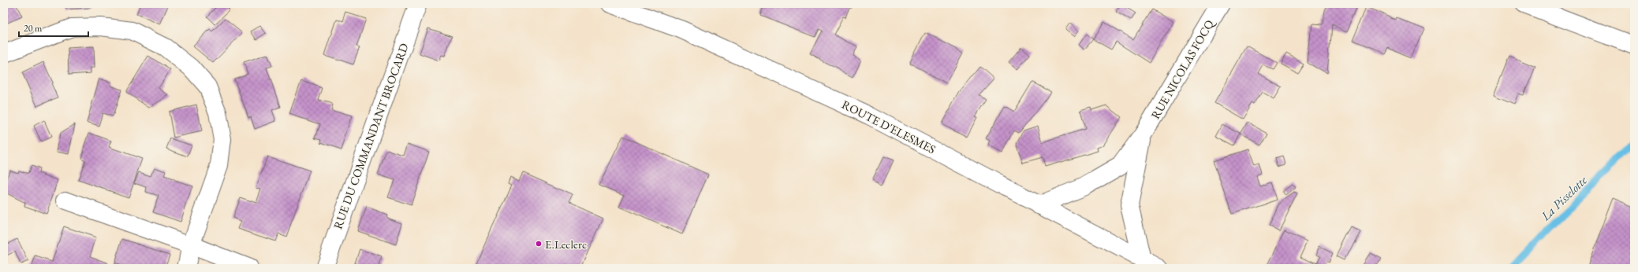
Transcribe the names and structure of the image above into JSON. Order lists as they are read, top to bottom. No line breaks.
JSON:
{"streets":{"street":["RUE NICOLAS FOCQ","ROUTE D'ELESMES","RUE DU COMMANDANT BROCARD"]},"crossings":[["RUE NICOLAS FOCQ","ROUTE D'ELESMES"]],"water":["La Pisselotte"],"places":["E.Leclerc"],"scale_bar":"20 m"}
